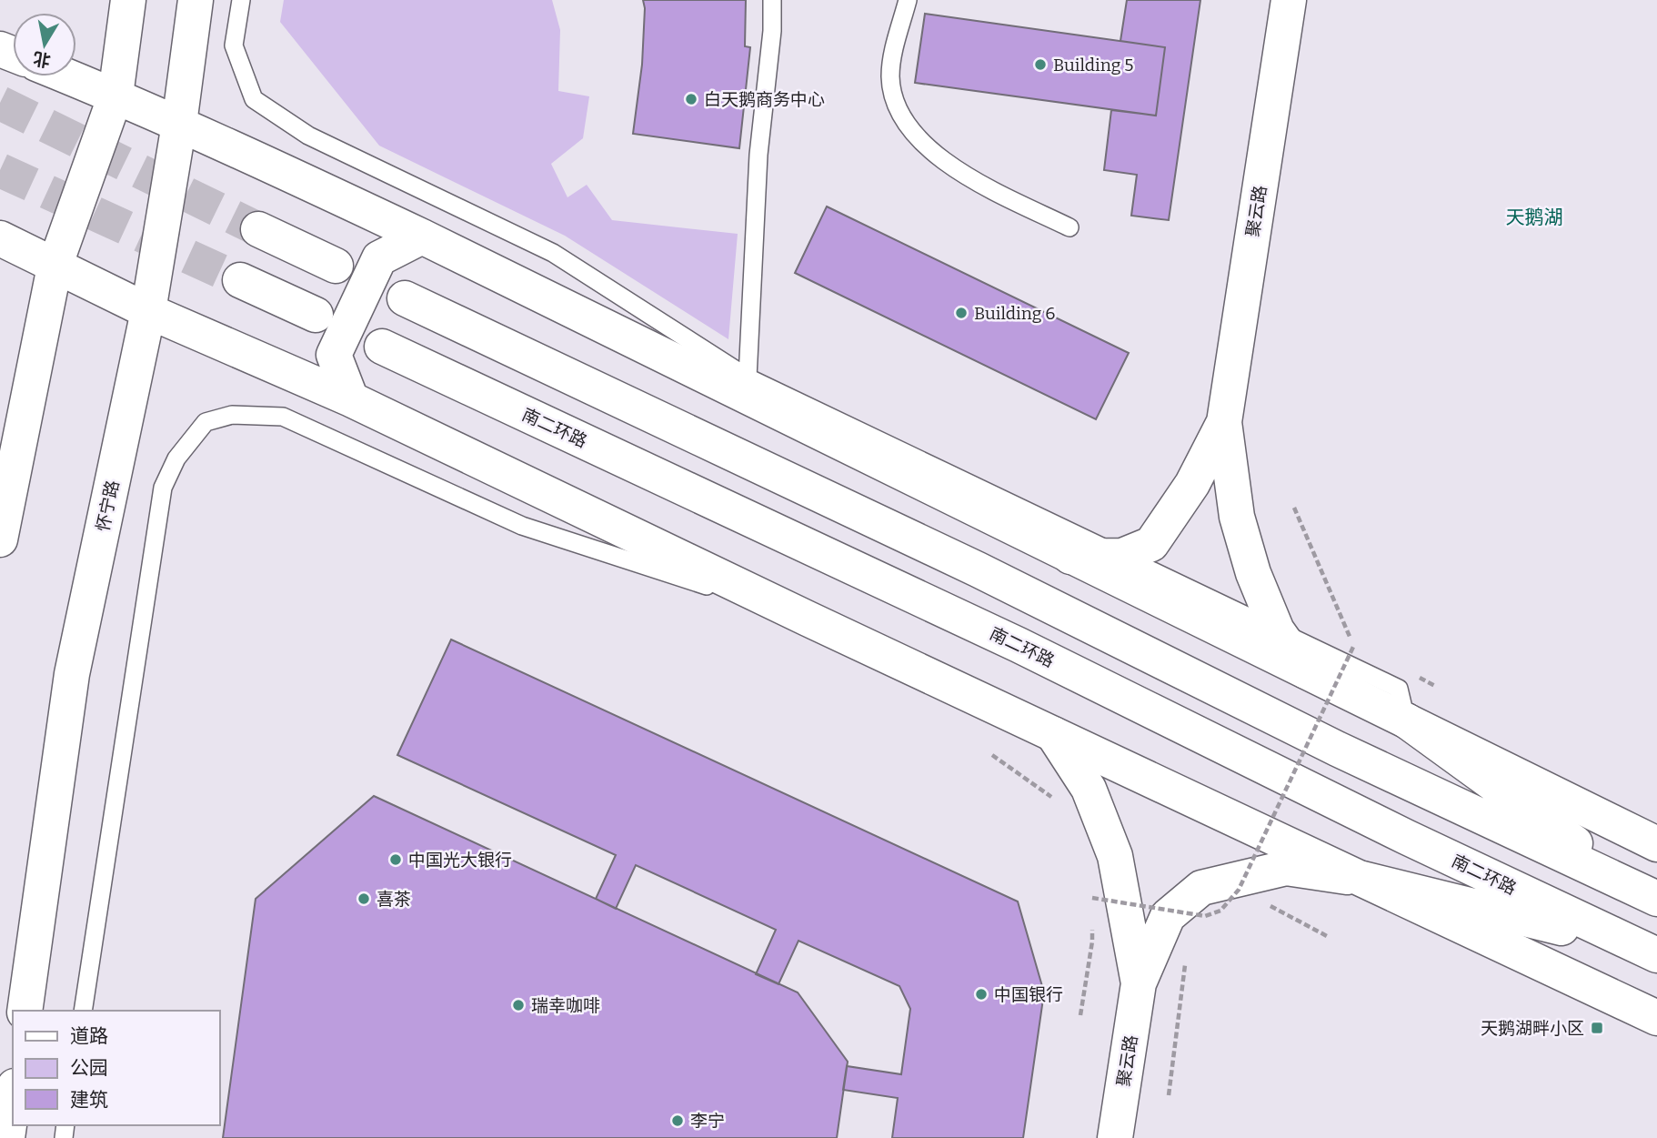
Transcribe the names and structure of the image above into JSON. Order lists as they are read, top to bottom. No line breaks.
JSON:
{"streets":{"main road":["聚云路","南二环路","怀宁路"]},"districts":["天鹅湖"],"places":{"other":["Building 5","白天鹅商务中心","Building 6","中国光大银行","喜茶","中国银行","瑞幸咖啡","李宁"],"transit":["天鹅湖畔小区"]},"legend":["道路","公园","建筑"],"north":"bottom"}
